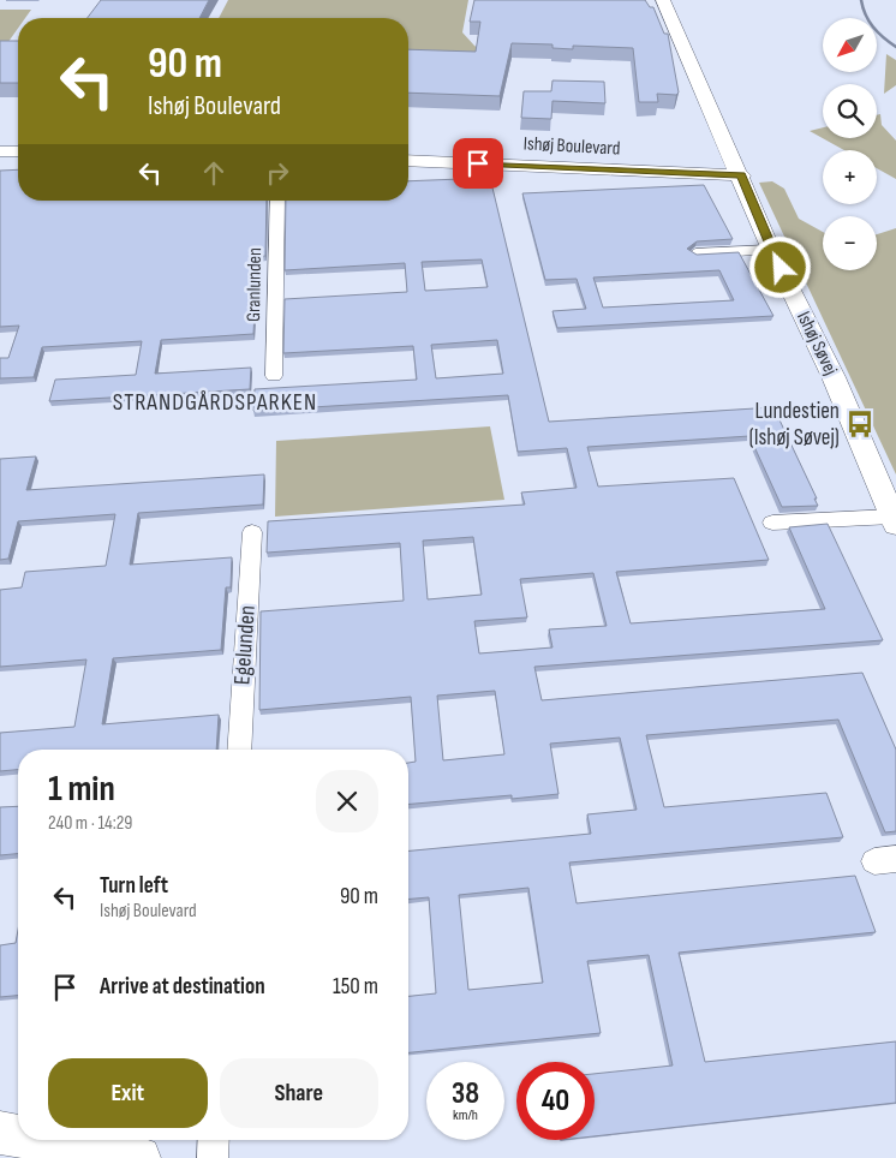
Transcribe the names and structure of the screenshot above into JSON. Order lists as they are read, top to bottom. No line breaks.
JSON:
{"streets":{"street":["Ishøj Boulevard","Granlunden","Ishøj Søvej","Egelunden"]},"crossings":[["Ishøj Boulevard","Ishøj Søvej"]],"districts":["STRANDGÅRDSPARKEN"],"places":{"bus stop":["Lundestien (Ishøj Søvej)"]},"north":"bottom left","page":{"map_buttons":["+","−"],"turn":["90 m","Ishøj Boulevard"],"heading":["1 min","240 m · 14:29"],"list":[{"name":"Turn left","note":"Ishøj Boulevard","value":"90 m"},{"name":"Arrive at destination","value":"150 m"}],"buttons":["Exit","Share"],"speed":"38 km/h","limit":"40"}}
